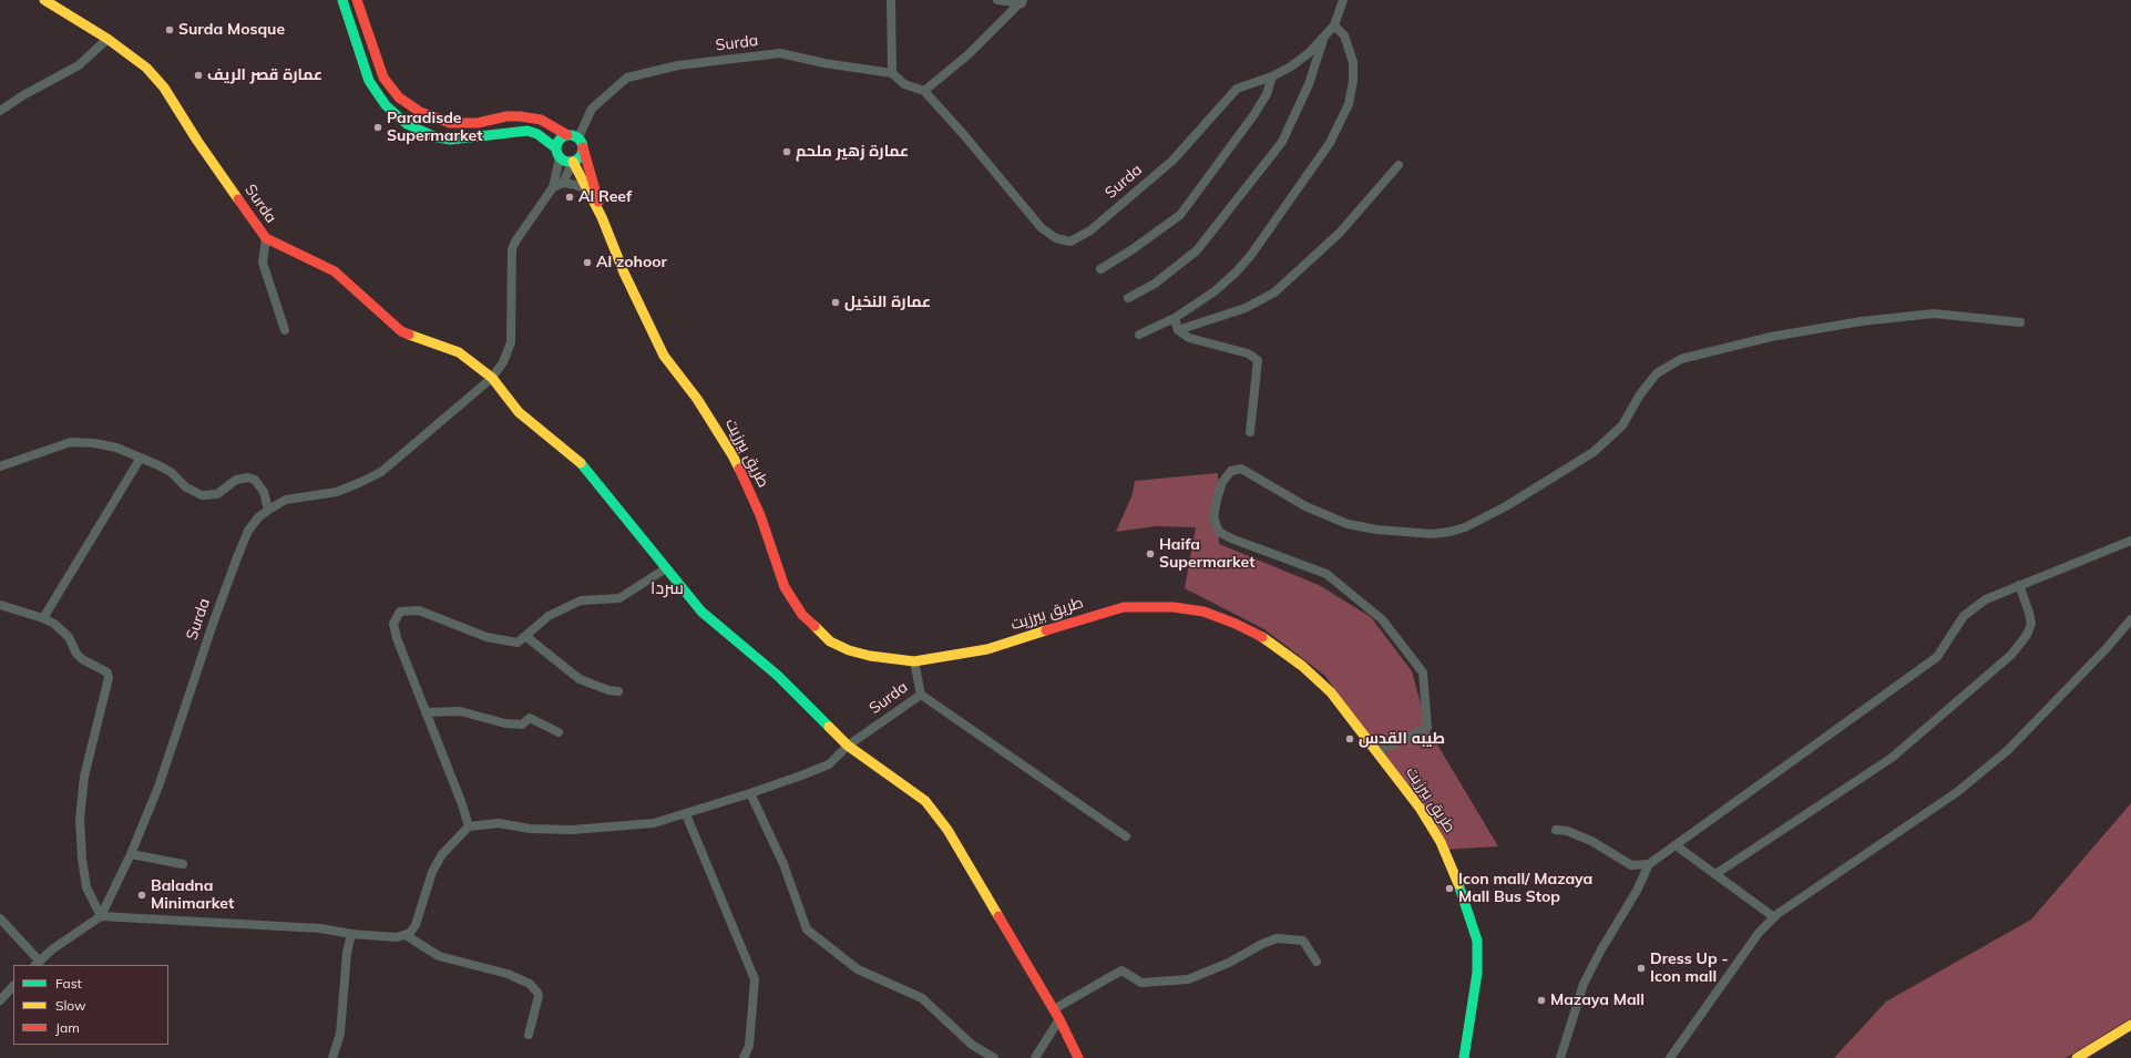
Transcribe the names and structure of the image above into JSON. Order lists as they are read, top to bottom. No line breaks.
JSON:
{"streets":{"main road":["Surda","طريق بيرزيت"]},"crossings":[["Surda","طريق بيرزيت"]],"districts":["سردا"],"places":["Surda Mosque","عمارة قصر الريف","Paradisde Supermarket","عمارة زهير ملحم","Al Reef","Al zohoor","عمارة النخيل","Haifa Supermarket","طيبه القدس","Icon mall/ Mazaya Mall Bus Stop","Baladna Minimarket","Dress Up - Icon mall","Mazaya Mall"],"legend":["Fast","Slow","Jam"]}
